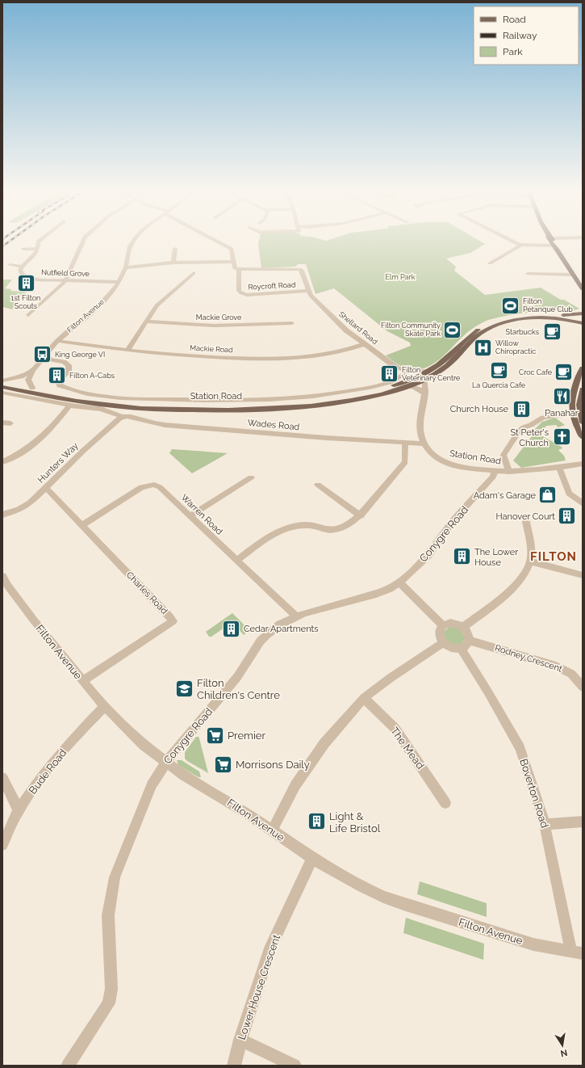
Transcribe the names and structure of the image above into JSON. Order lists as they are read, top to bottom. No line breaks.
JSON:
{"streets":{"main road":["Station Road"],"street":["Nutfield Grove","Roycroft Road","Filton Avenue","Mackie Grove","Shellard Road","Mackie Road","Wades Road","Hunters Way","Warren Road","Conygre Road","Charles Road","Rodney Crescent","The Mead","Bude Road","Boverton Road","Lower House Crescent"]},"crossings":[["Nutfield Grove","Filton Avenue"],["Roycroft Road","Shellard Road"],["Filton Avenue","Mackie Road"],["Filton Avenue","Station Road"],["Filton Avenue","Conygre Road"],["Filton Avenue","Charles Road"],["Filton Avenue","Bude Road"],["Filton Avenue","Boverton Road"],["Filton Avenue","Lower House Crescent"],["Shellard Road","Mackie Road"],["Shellard Road","Station Road"],["Station Road","Wades Road"],["Station Road","Conygre Road"],["Wades Road","Hunters Way"],["Hunters Way","Charles Road"],["Warren Road","Conygre Road"],["Warren Road","Charles Road"],["Rodney Crescent","Boverton Road"]],"districts":["FILTON"],"parks":["Elm Park"],"places":{"building":["1st Filton Scouts","Filton Veterinary Centre","Filton A-Cabs","Church House","Hanover Court","The Lower House","Cedar Apartments","Light & Life Bristol"],"sports":["Filton Pétanque Club","Filton Community Skate Park"],"cafe":["Starbucks","La Quercia Cafe","Croc Cafe"],"hospital":["Willow Chiropractic"],"bus stop":["King George VI"],"restaurant":["Panahar"],"church":["St Peter's Church"],"shop":["Adam's Garage"],"school or university":["Filton Children's Centre"],"supermarket":["Premier","Morrisons Daily"]},"legend":["Road","Railway","Park"],"north":"bottom"}
